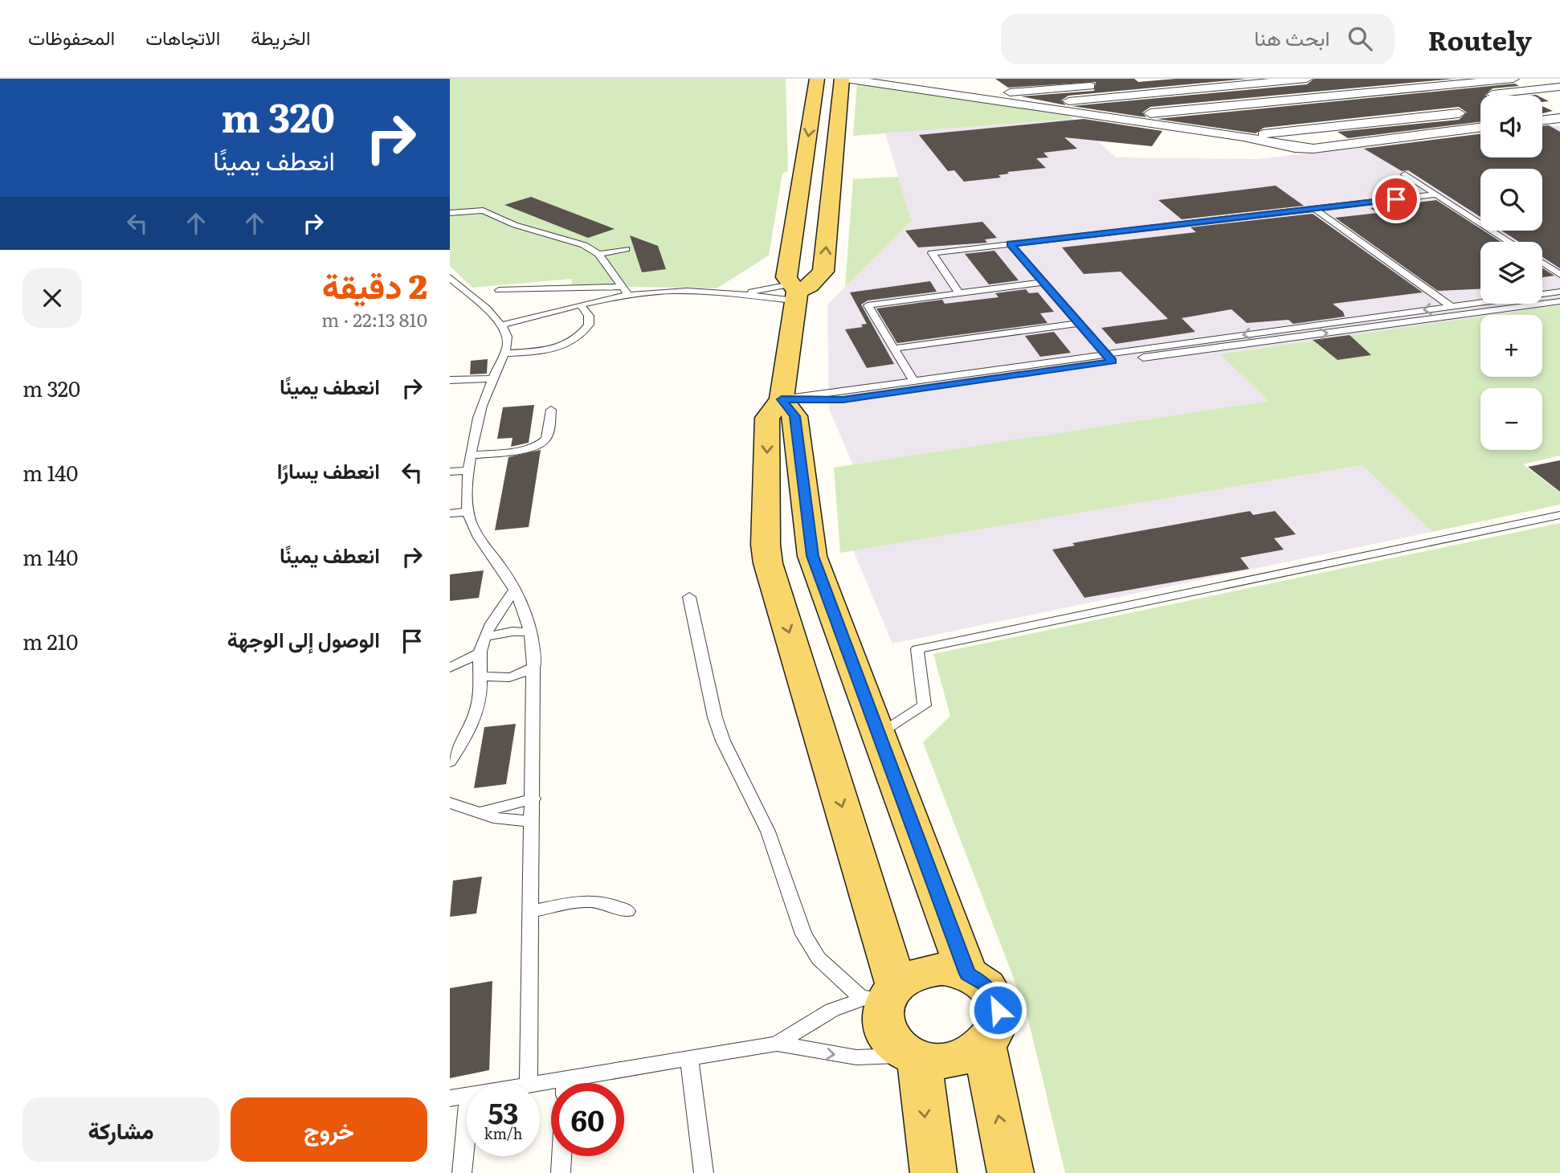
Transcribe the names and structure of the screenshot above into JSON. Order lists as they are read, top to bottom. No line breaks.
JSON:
{"page":{"header":"Routely","search":"ابحث هنا","nav":["الخريطة","الاتجاهات","المحفوظات"],"turn":["320 m","انعطف يمينًا"],"map_buttons":["+","−"],"heading":["2 دقيقة","810 m · 22:13"],"list":[{"name":"انعطف يمينًا","value":"320 m"},{"name":"انعطف يسارًا","value":"140 m"},{"name":"انعطف يمينًا","value":"140 m"},{"name":"الوصول إلى الوجهة","value":"210 m"}],"speed":"53 km/h","limit":"60","buttons":["خروج","مشاركة"]}}
